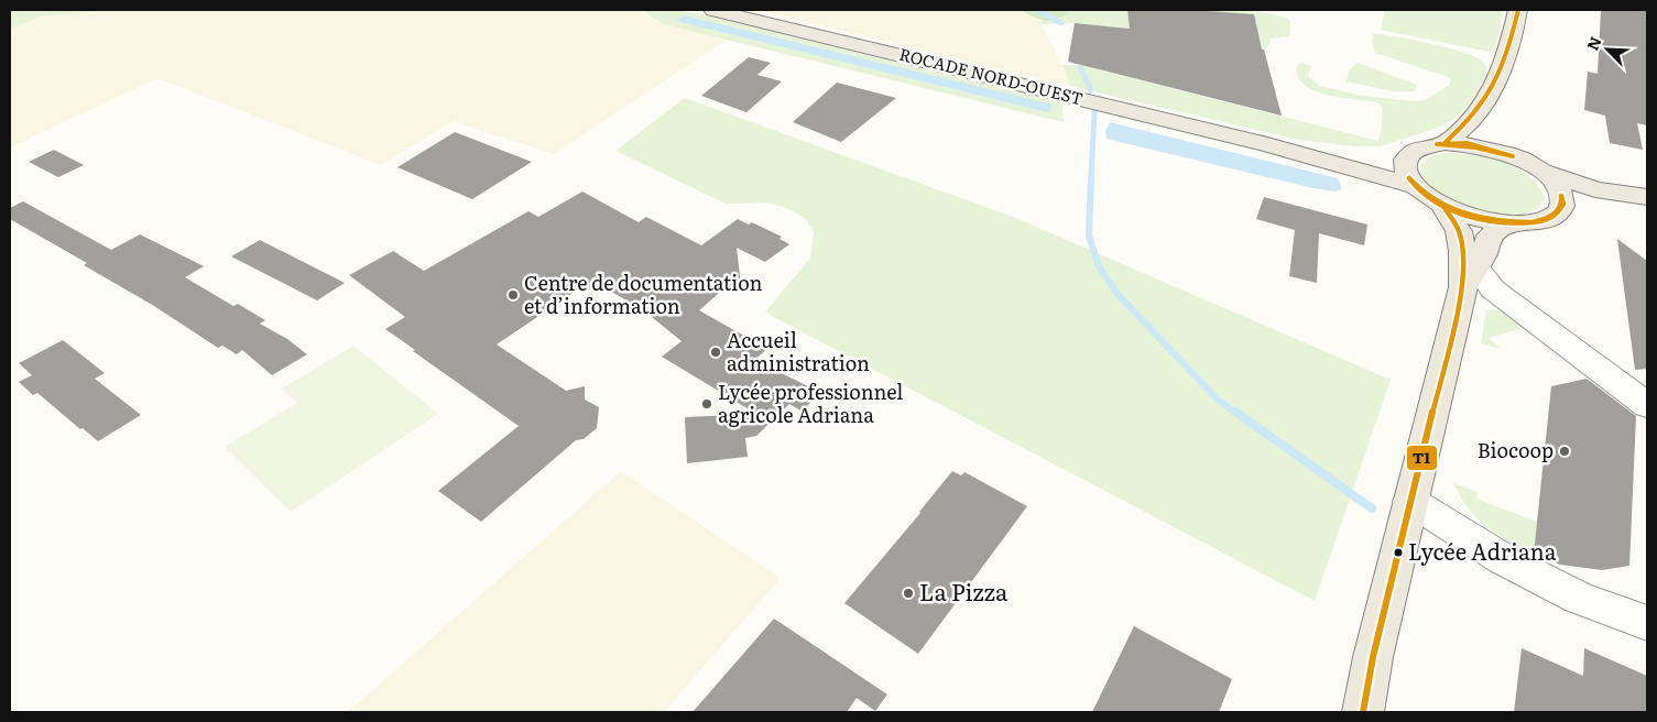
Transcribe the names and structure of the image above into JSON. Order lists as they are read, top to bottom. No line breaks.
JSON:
{"streets":{"main road":["ROCADE NORD-OUEST"]},"places":["Centre de documentation et d’information","Accueil administration","Lycée professionnel agricole Adriana","Biocoop","Lycée Adriana","La Pizza"],"lines":["transit line T1"],"north":"top left"}
